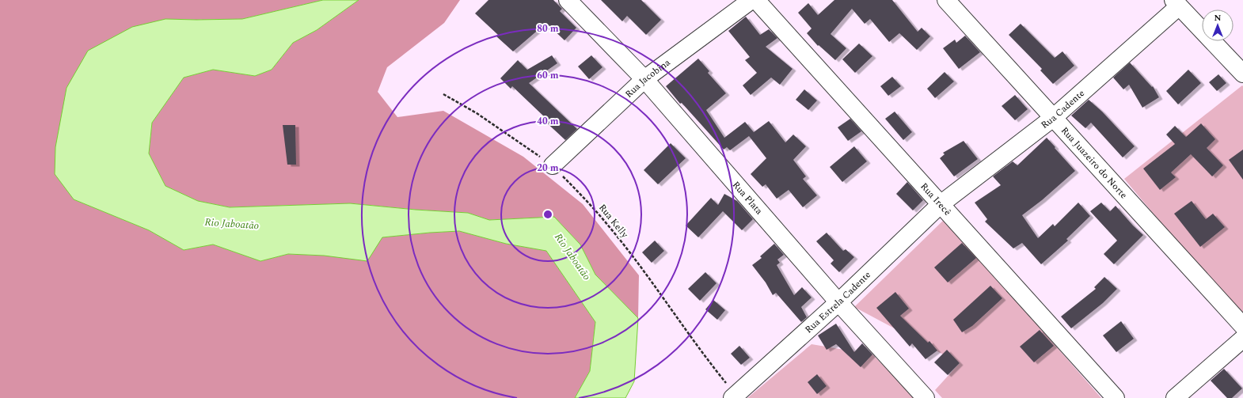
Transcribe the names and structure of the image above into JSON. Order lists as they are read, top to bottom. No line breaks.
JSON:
{"streets":{"street":["Rua Jacobina","Rua Cadente","Rua Juazeiro do Norte","Rua Plata","Rua Irecê","Rua Estrela Cadente"],"path":["Rua Kelly"]},"crossings":[["Rua Jacobina","Rua Plata"],["Rua Jacobina","Rua Kelly"],["Rua Cadente","Rua Juazeiro do Norte"],["Rua Cadente","Rua Irecê"],["Rua Cadente","Rua Estrela Cadente"],["Rua Plata","Rua Estrela Cadente"],["Rua Irecê","Rua Estrela Cadente"],["Rua Kelly","Rua Estrela Cadente"]],"water":["Rio Jaboatão"],"north":"top","rings":["80 m","60 m","40 m","20 m"]}
